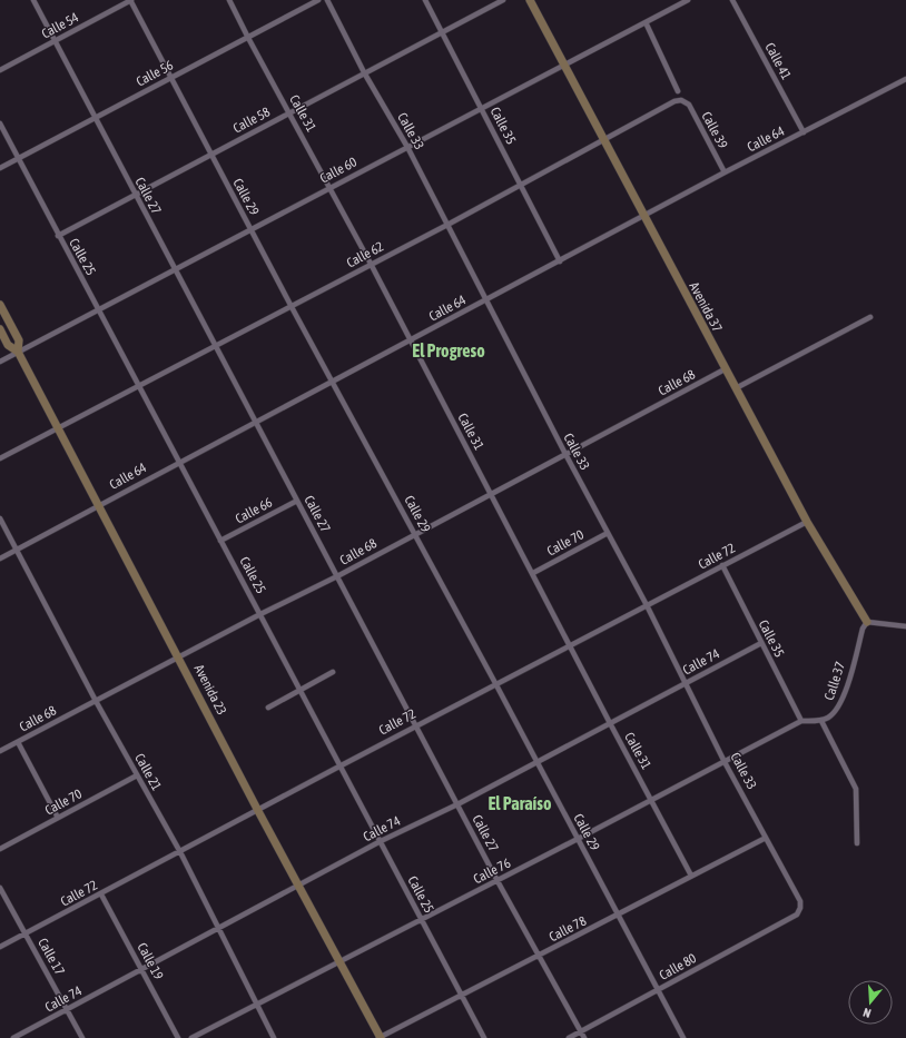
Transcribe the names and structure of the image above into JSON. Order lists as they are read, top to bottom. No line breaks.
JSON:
{"streets":{"street":["Calle 54","Calle 41","Calle 56","Calle 31","Calle 58","Calle 35","Calle 39","Calle 33","Calle 64","Calle 60","Calle 27","Calle 29","Calle 62","Calle 25","Avenida 37","Calle 68","Calle 66","Calle 70","Calle 72","Calle 74","Calle 37","Avenida 23","Calle 21","Calle 76","Calle 78","Calle 17","Calle 19","Calle 80"]},"crossings":[["Calle 54","Calle 27"],["Calle 54","Calle 29"],["Calle 41","Calle 64"],["Calle 56","Calle 31"],["Calle 56","Calle 27"],["Calle 56","Calle 29"],["Calle 56","Calle 25"],["Calle 31","Calle 58"],["Calle 31","Calle 64"],["Calle 31","Calle 60"],["Calle 31","Calle 62"],["Calle 31","Calle 68"],["Calle 31","Calle 70"],["Calle 31","Calle 72"],["Calle 31","Calle 74"],["Calle 31","Calle 76"],["Calle 31","Calle 78"],["Calle 58","Calle 35"],["Calle 58","Calle 33"],["Calle 58","Calle 27"],["Calle 58","Calle 29"],["Calle 58","Calle 25"],["Calle 35","Calle 64"],["Calle 35","Calle 60"],["Calle 35","Calle 62"],["Calle 35","Calle 72"],["Calle 35","Calle 74"],["Calle 35","Calle 76"],["Calle 39","Calle 64"],["Calle 39","Calle 62"],["Calle 33","Calle 64"],["Calle 33","Calle 60"],["Calle 33","Calle 62"],["Calle 33","Calle 68"],["Calle 33","Calle 70"],["Calle 33","Calle 72"],["Calle 33","Calle 74"],["Calle 33","Calle 76"],["Calle 33","Calle 78"],["Calle 33","Calle 80"],["Calle 64","Calle 27"],["Calle 64","Calle 29"],["Calle 64","Calle 25"],["Calle 64","Avenida 37"],["Calle 64","Avenida 23"],["Calle 64","Calle 21"],["Calle 60","Calle 27"],["Calle 60","Calle 29"],["Calle 60","Calle 25"],["Calle 60","Avenida 37"],["Calle 60","Avenida 23"],["Calle 27","Calle 62"],["Calle 27","Calle 68"],["Calle 27","Calle 66"],["Calle 27","Calle 72"],["Calle 27","Calle 74"],["Calle 27","Calle 76"],["Calle 27","Calle 78"],["Calle 27","Calle 80"],["Calle 29","Calle 62"],["Calle 29","Calle 68"],["Calle 29","Calle 72"],["Calle 29","Calle 74"],["Calle 29","Calle 76"],["Calle 29","Calle 78"],["Calle 29","Calle 80"],["Calle 62","Calle 25"],["Calle 62","Avenida 37"],["Calle 62","Avenida 23"],["Calle 25","Calle 68"],["Calle 25","Calle 66"],["Calle 25","Calle 72"],["Calle 25","Calle 74"],["Calle 25","Calle 76"],["Calle 25","Calle 78"],["Avenida 37","Calle 68"],["Avenida 37","Calle 72"],["Avenida 37","Calle 37"],["Calle 68","Avenida 23"],["Calle 68","Calle 21"],["Calle 70","Calle 21"],["Calle 72","Avenida 23"],["Calle 72","Calle 21"],["Calle 72","Calle 17"],["Calle 72","Calle 19"],["Calle 74","Avenida 23"],["Calle 74","Calle 21"],["Calle 74","Calle 17"],["Calle 74","Calle 19"],["Avenida 23","Calle 76"],["Avenida 23","Calle 78"],["Calle 21","Calle 76"]],"districts":["El Progreso","El Paraíso"],"north":"bottom"}
